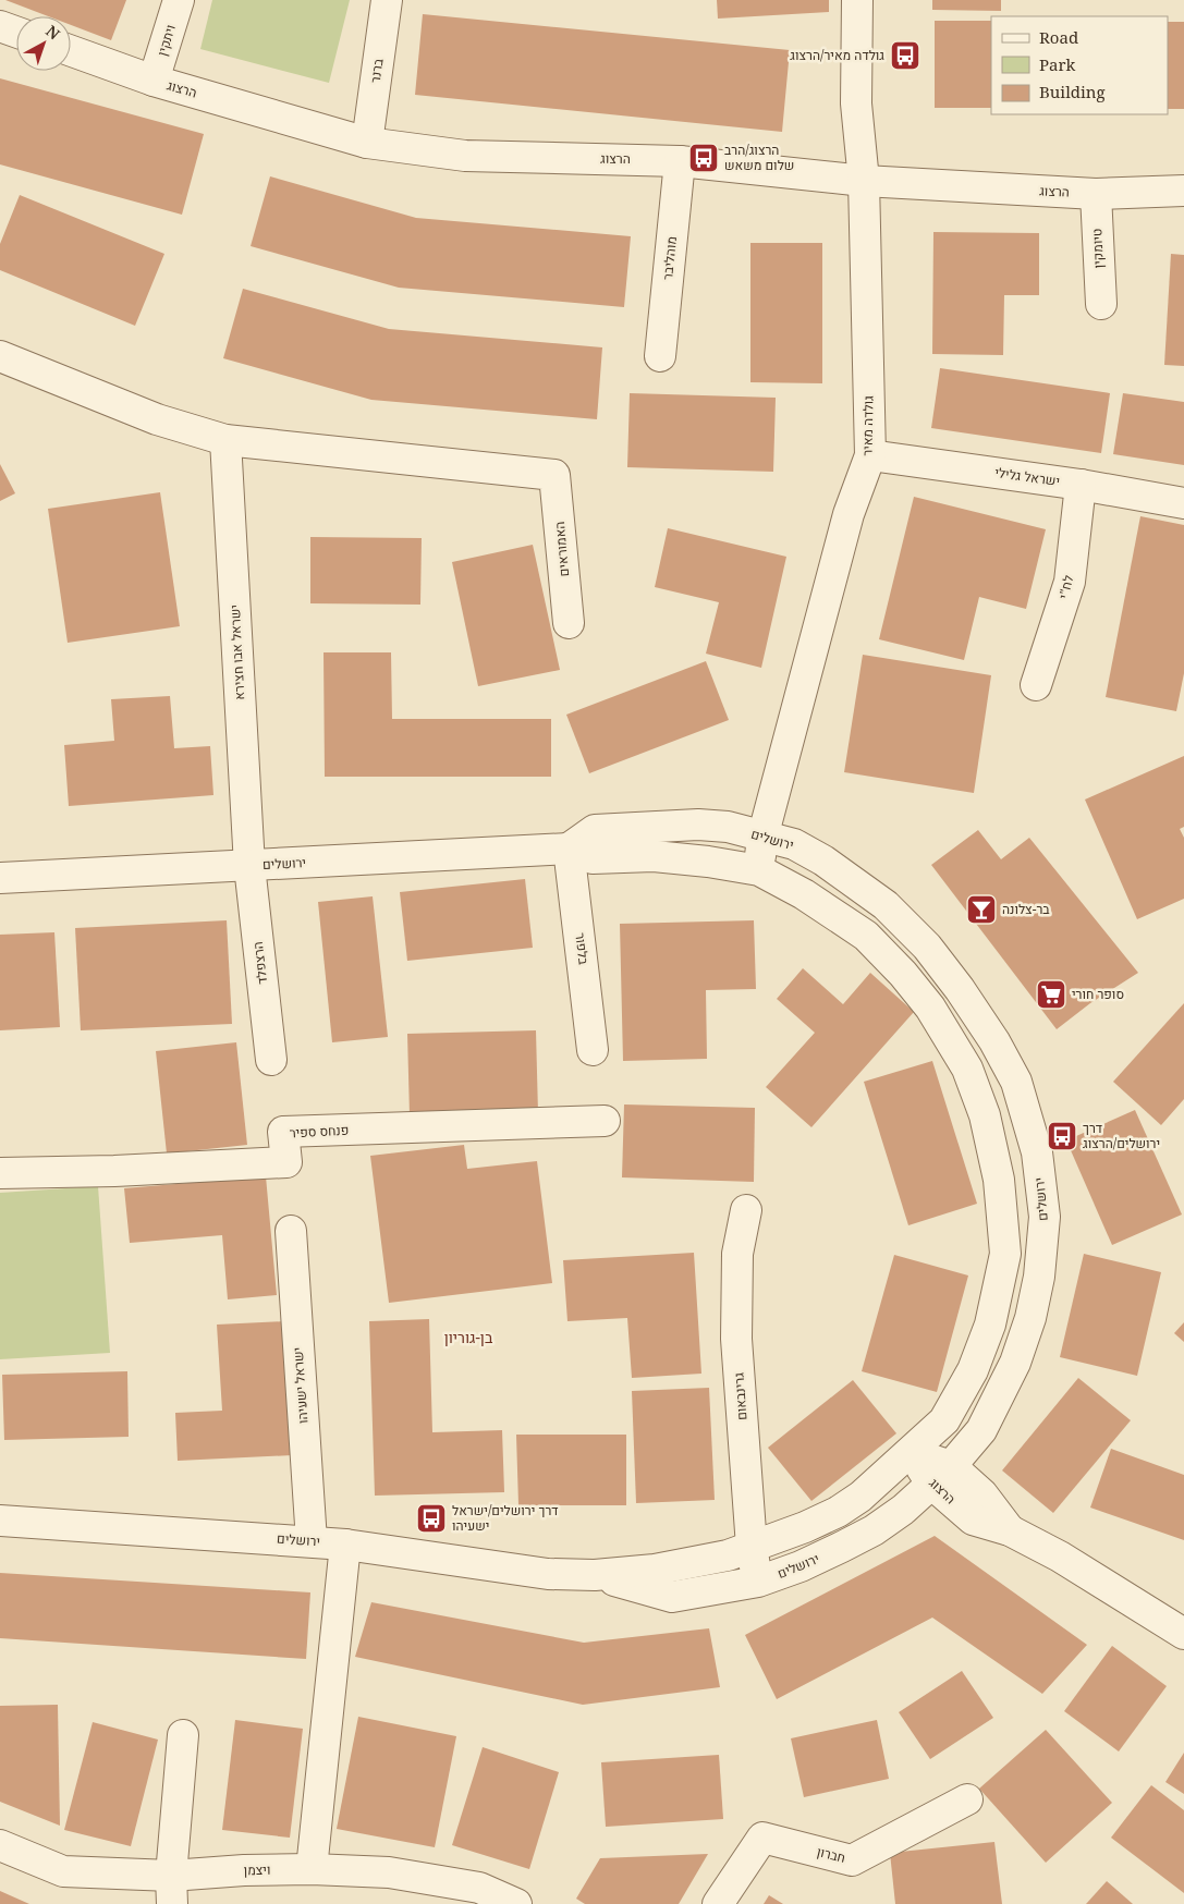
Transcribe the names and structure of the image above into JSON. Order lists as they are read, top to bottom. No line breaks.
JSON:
{"streets":{"street":["ויתקין","ברנר","הרצוג","טיומקין","מוהליבר","גולדה מאיר","ישראל גלילי","האמוראים","לח\"י","ישראל אבו חצירא","ירושלים","בלפור","הרצפלד","פנחס ספיר","ישראל ישעיהו","גרינבאום","חברון","ויצמן"]},"crossings":[["ויתקין","הרצוג"],["ברנר","הרצוג"],["הרצוג","טיומקין"],["הרצוג","מוהליבר"],["הרצוג","גולדה מאיר"],["הרצוג","ירושלים"],["גולדה מאיר","ישראל גלילי"],["גולדה מאיר","ירושלים"],["ישראל גלילי","לח\"י"],["האמוראים","ישראל אבו חצירא"],["ישראל אבו חצירא","ירושלים"],["ישראל אבו חצירא","הרצפלד"],["ירושלים","בלפור"],["ירושלים","הרצפלד"],["ירושלים","ישראל ישעיהו"],["ירושלים","גרינבאום"]],"districts":["בן-גוריון"],"places":{"bus stop":["גולדה מאיר/הרצוג","הרצוג/הרב שלום משאש","דרך ירושלים/הרצוג","דרך ירושלים/ישראל ישעיהו"],"bar":["בר-צלונה"],"supermarket":["סופר חורי"]},"legend":["Road","Park","Building"],"north":"top right"}
